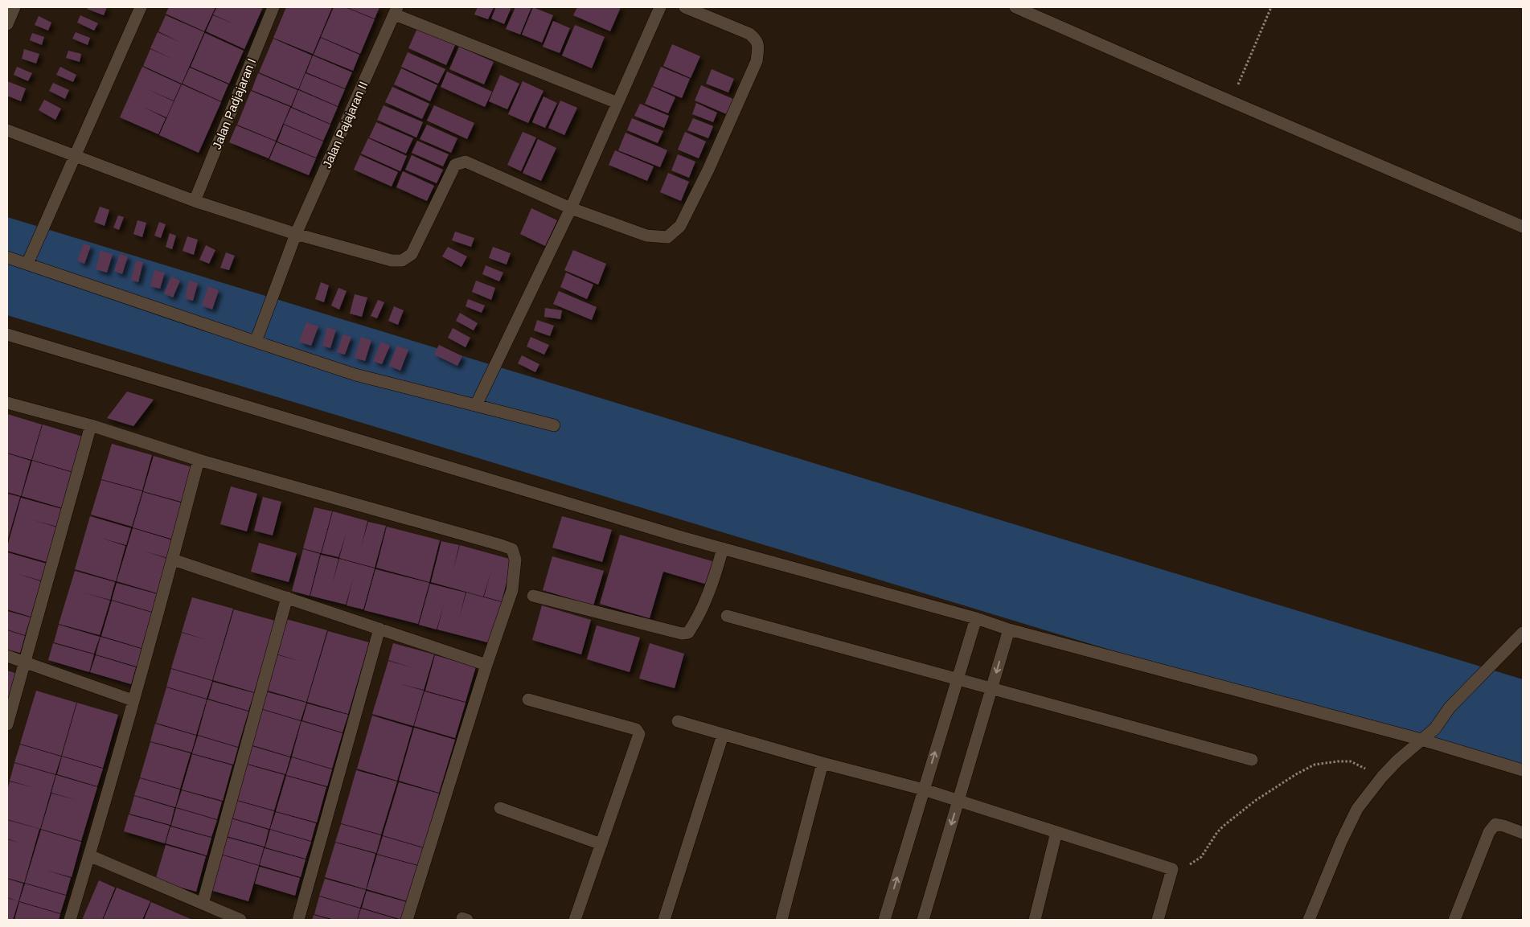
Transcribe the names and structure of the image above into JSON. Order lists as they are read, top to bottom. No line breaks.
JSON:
{"streets":{"street":["Jalan Padjajaran I","Jalan Pajajaran II"]}}
